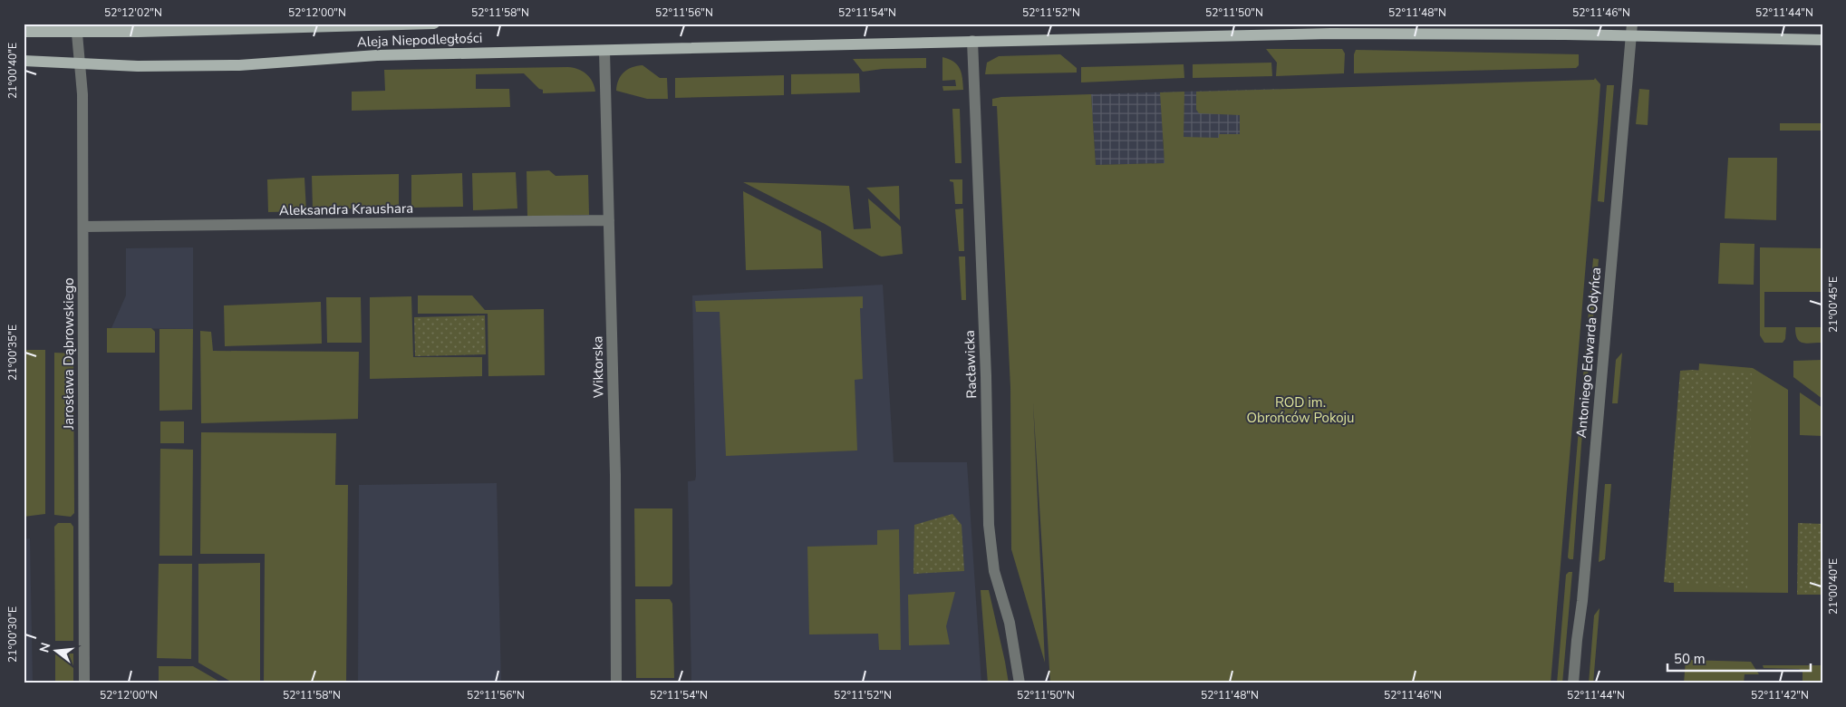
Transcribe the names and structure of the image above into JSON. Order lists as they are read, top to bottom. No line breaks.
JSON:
{"streets":{"main road":["Aleja Niepodległości"],"street":["Aleksandra Kraushara","Antoniego Edwarda Odyńca","Jarosława Dąbrowskiego","Racławicka","Wiktorska"]},"crossings":[["Aleja Niepodległości","Antoniego Edwarda Odyńca"],["Aleja Niepodległości","Jarosława Dąbrowskiego"],["Aleja Niepodległości","Racławicka"],["Aleja Niepodległości","Wiktorska"],["Aleksandra Kraushara","Jarosława Dąbrowskiego"],["Aleksandra Kraushara","Wiktorska"]],"parks":["ROD im. Obrońców Pokoju"],"scale_bar":"50 m","north":"left","coordinates":["52°12'02\"N","52°12'00\"N","52°11'58\"N","52°11'56\"N","52°11'54\"N","52°11'52\"N","52°11'50\"N","52°11'48\"N","52°11'46\"N","52°11'44\"N","21°00'40\"E","21°00'45\"E","21°00'35\"E","21°00'30\"E","52°11'42\"N"]}
